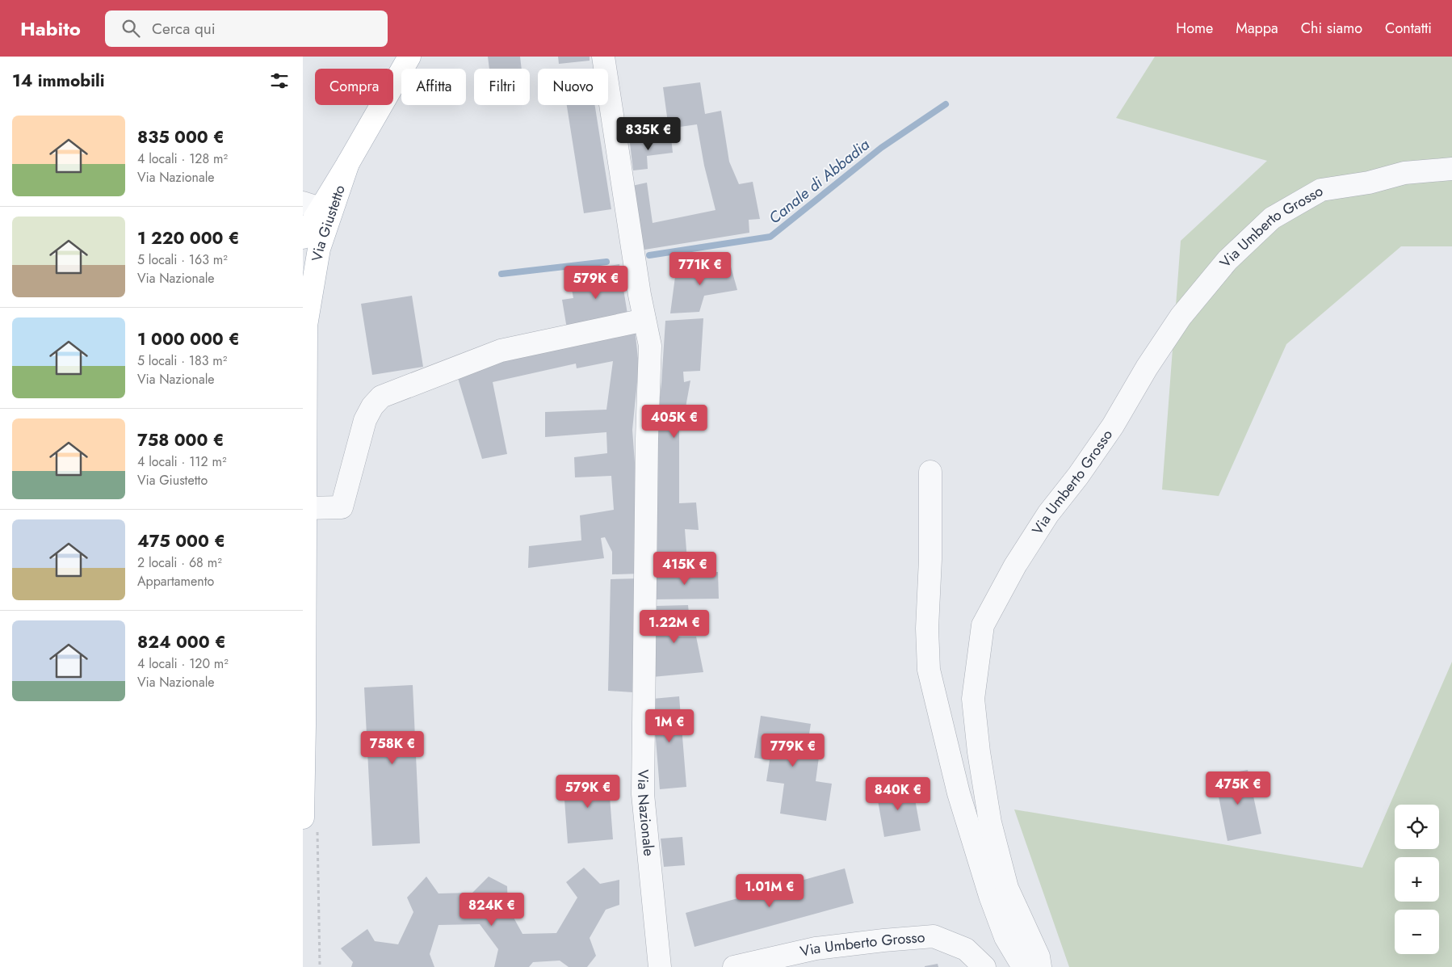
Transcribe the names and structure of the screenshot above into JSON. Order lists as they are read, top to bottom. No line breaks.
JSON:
{"streets":{"main road":["Via Giustetto"],"street":["Via Umberto Grosso","Via Nazionale"]},"water":["Canale di Abbadia"],"page":{"header":"Habito","search":"Cerca qui","nav":["Home","Mappa","Chi siamo","Contatti"],"heading":"14 immobili","chip":["Compra","Affitta","Filtri","Nuovo"],"list":[{"name":"835 000 €","note":"4 locali · 128 m² · Via Nazionale"},{"name":"1 220 000 €","note":"5 locali · 163 m² · Via Nazionale"},{"name":"1 000 000 €","note":"5 locali · 183 m² · Via Nazionale"},{"name":"758 000 €","note":"4 locali · 112 m² · Via Giustetto"},{"name":"475 000 €","note":"2 locali · 68 m² · Appartamento"},{"name":"824 000 €","note":"4 locali · 120 m² · Via Nazionale"}],"price":["835K €","771K €","579K €","405K €","415K €","1.22M €","1M €","758K €","779K €","475K €","579K €","840K €","1.01M €","824K €"],"map_buttons":["+","−"]}}
